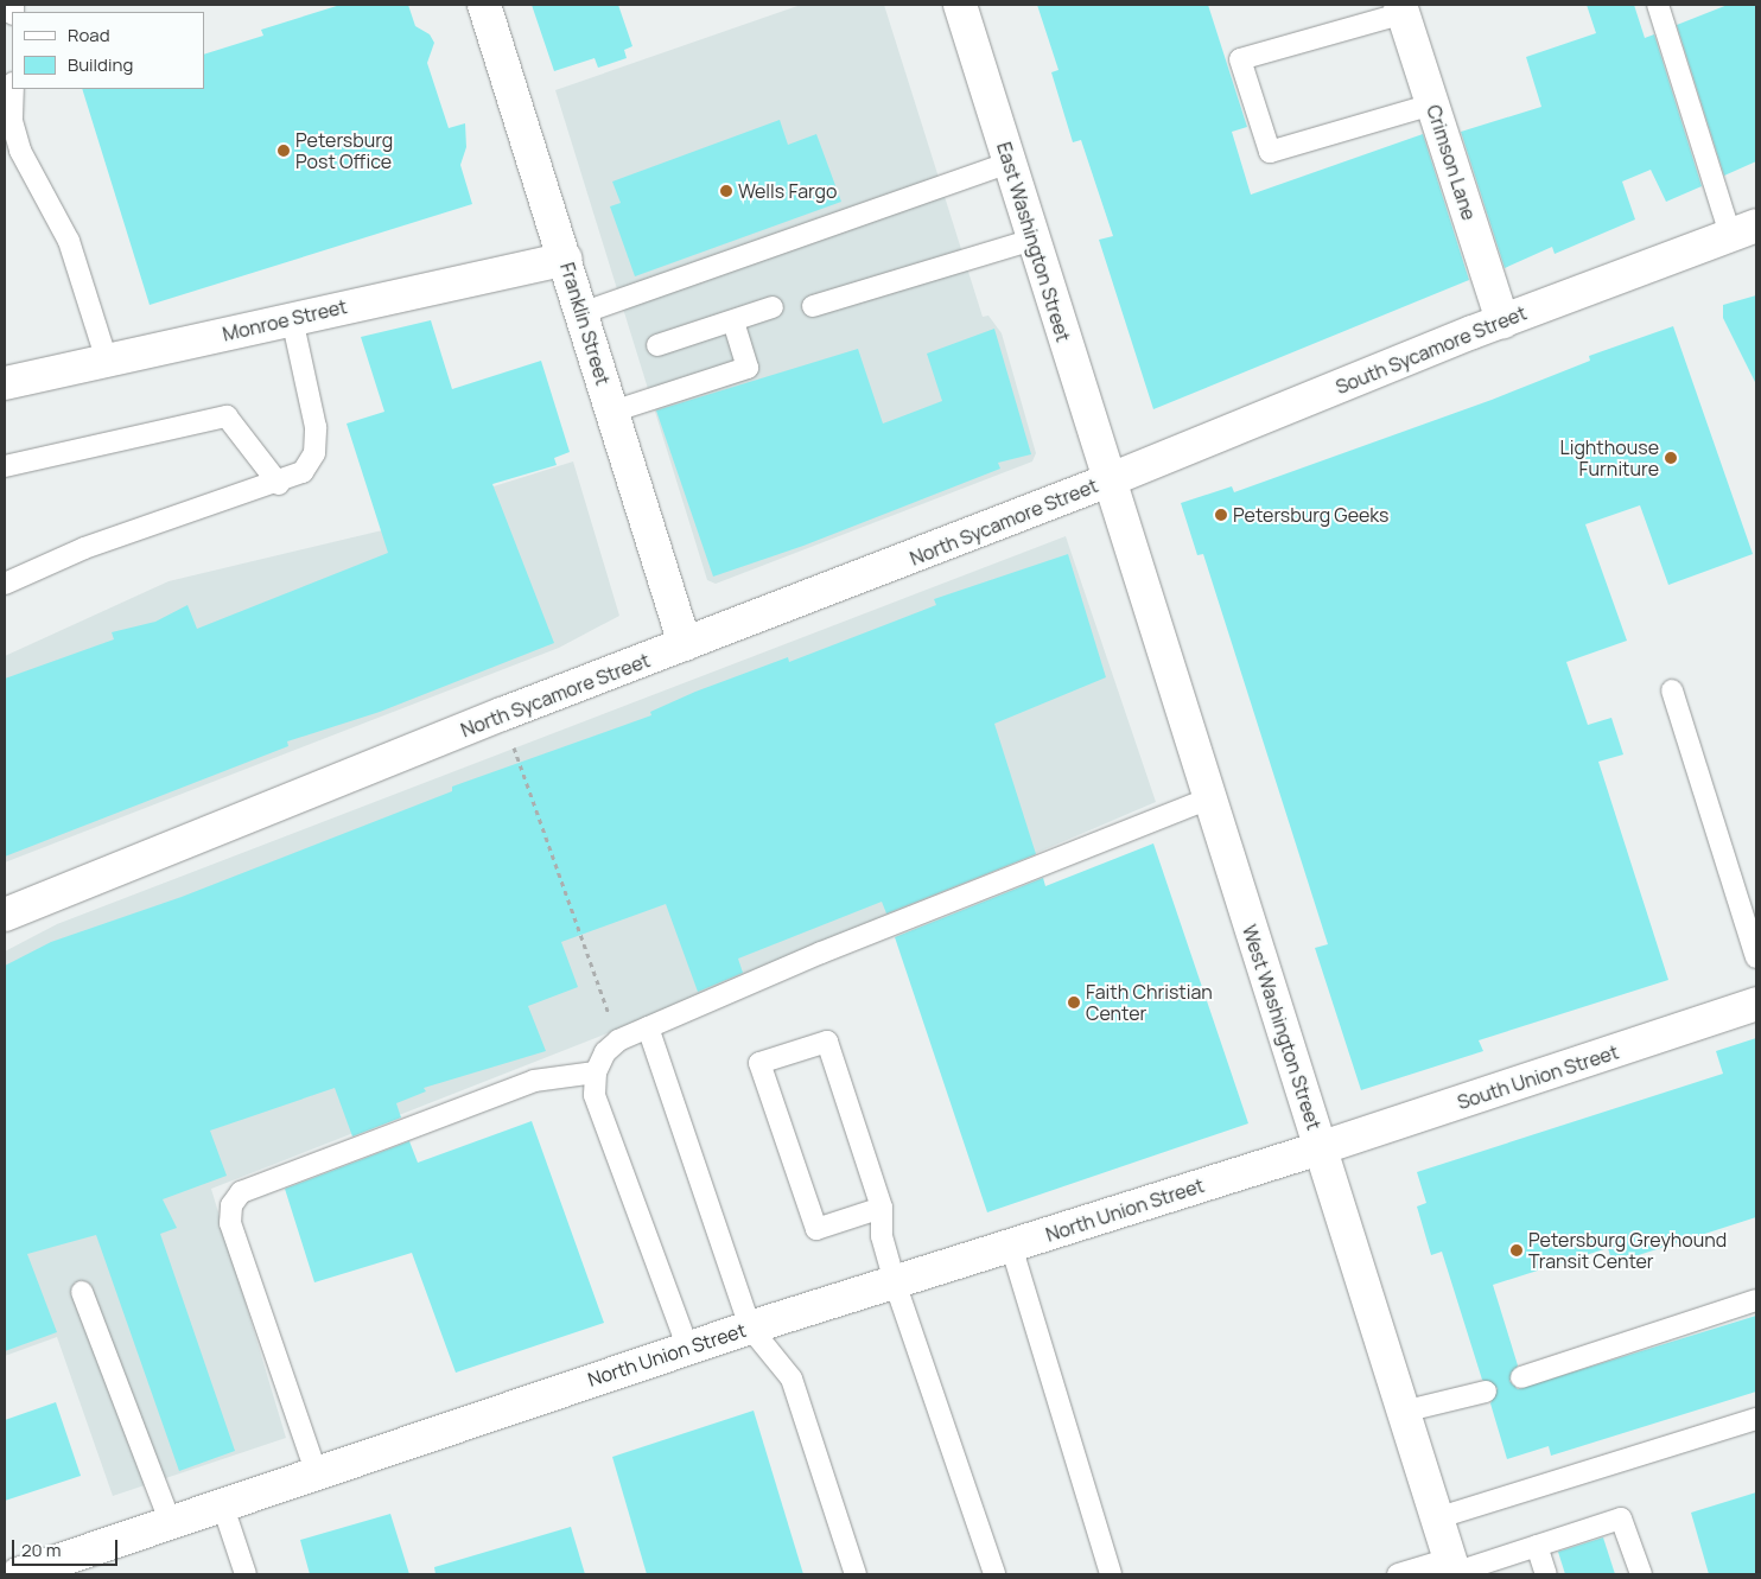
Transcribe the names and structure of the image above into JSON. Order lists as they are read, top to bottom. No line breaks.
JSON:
{"streets":{"street":["Crimson Lane","East Washington Street","Monroe Street","Franklin Street","South Sycamore Street","North Sycamore Street","West Washington Street","South Union Street","North Union Street"]},"crossings":[["Crimson Lane","South Sycamore Street"],["East Washington Street","South Sycamore Street"],["East Washington Street","North Sycamore Street"],["East Washington Street","West Washington Street"],["Monroe Street","Franklin Street"],["Franklin Street","North Sycamore Street"],["South Sycamore Street","North Sycamore Street"],["South Sycamore Street","West Washington Street"],["North Sycamore Street","West Washington Street"],["West Washington Street","South Union Street"],["West Washington Street","North Union Street"],["South Union Street","North Union Street"]],"places":["Petersburg Post Office","Wells Fargo","Lighthouse Furniture","Petersburg Geeks","Faith Christian Center","Petersburg Greyhound Transit Center"],"legend":["Road","Building"],"scale_bar":"20 m"}
